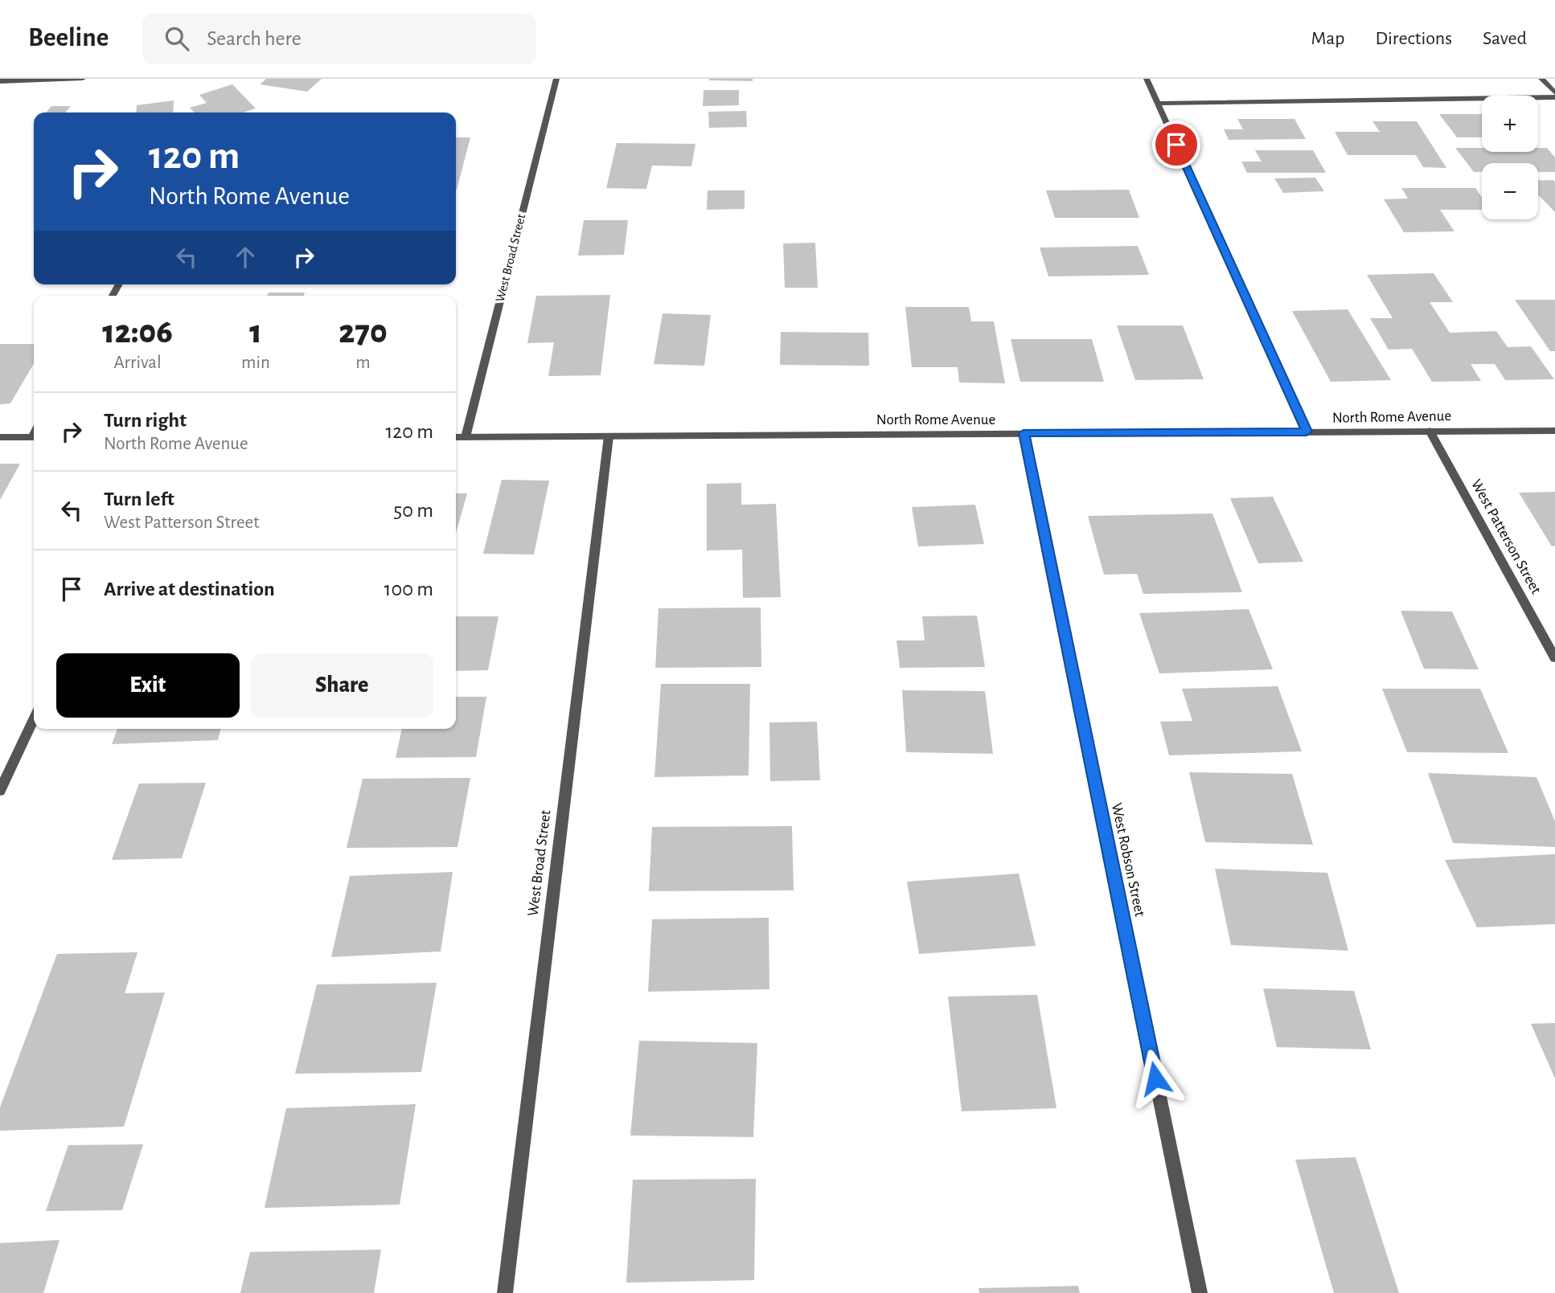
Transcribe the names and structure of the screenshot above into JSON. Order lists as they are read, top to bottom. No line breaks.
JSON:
{"streets":{"street":["West Broad Street","North Rome Avenue","West Patterson Street","West Robson Street"]},"crossings":[["West Broad Street","North Rome Avenue"],["North Rome Avenue","West Patterson Street"],["North Rome Avenue","West Robson Street"]],"page":{"header":"Beeline","search":"Search here","nav":["Map","Directions","Saved"],"map_buttons":["+","−"],"turn":["120 m","North Rome Avenue"],"eta":["12:06","Arrival","1","min","270","m"],"list":[{"name":"Turn right","note":"North Rome Avenue","value":"120 m"},{"name":"Turn left","note":"West Patterson Street","value":"50 m"},{"name":"Arrive at destination","value":"100 m"}],"buttons":["Exit","Share"]}}
